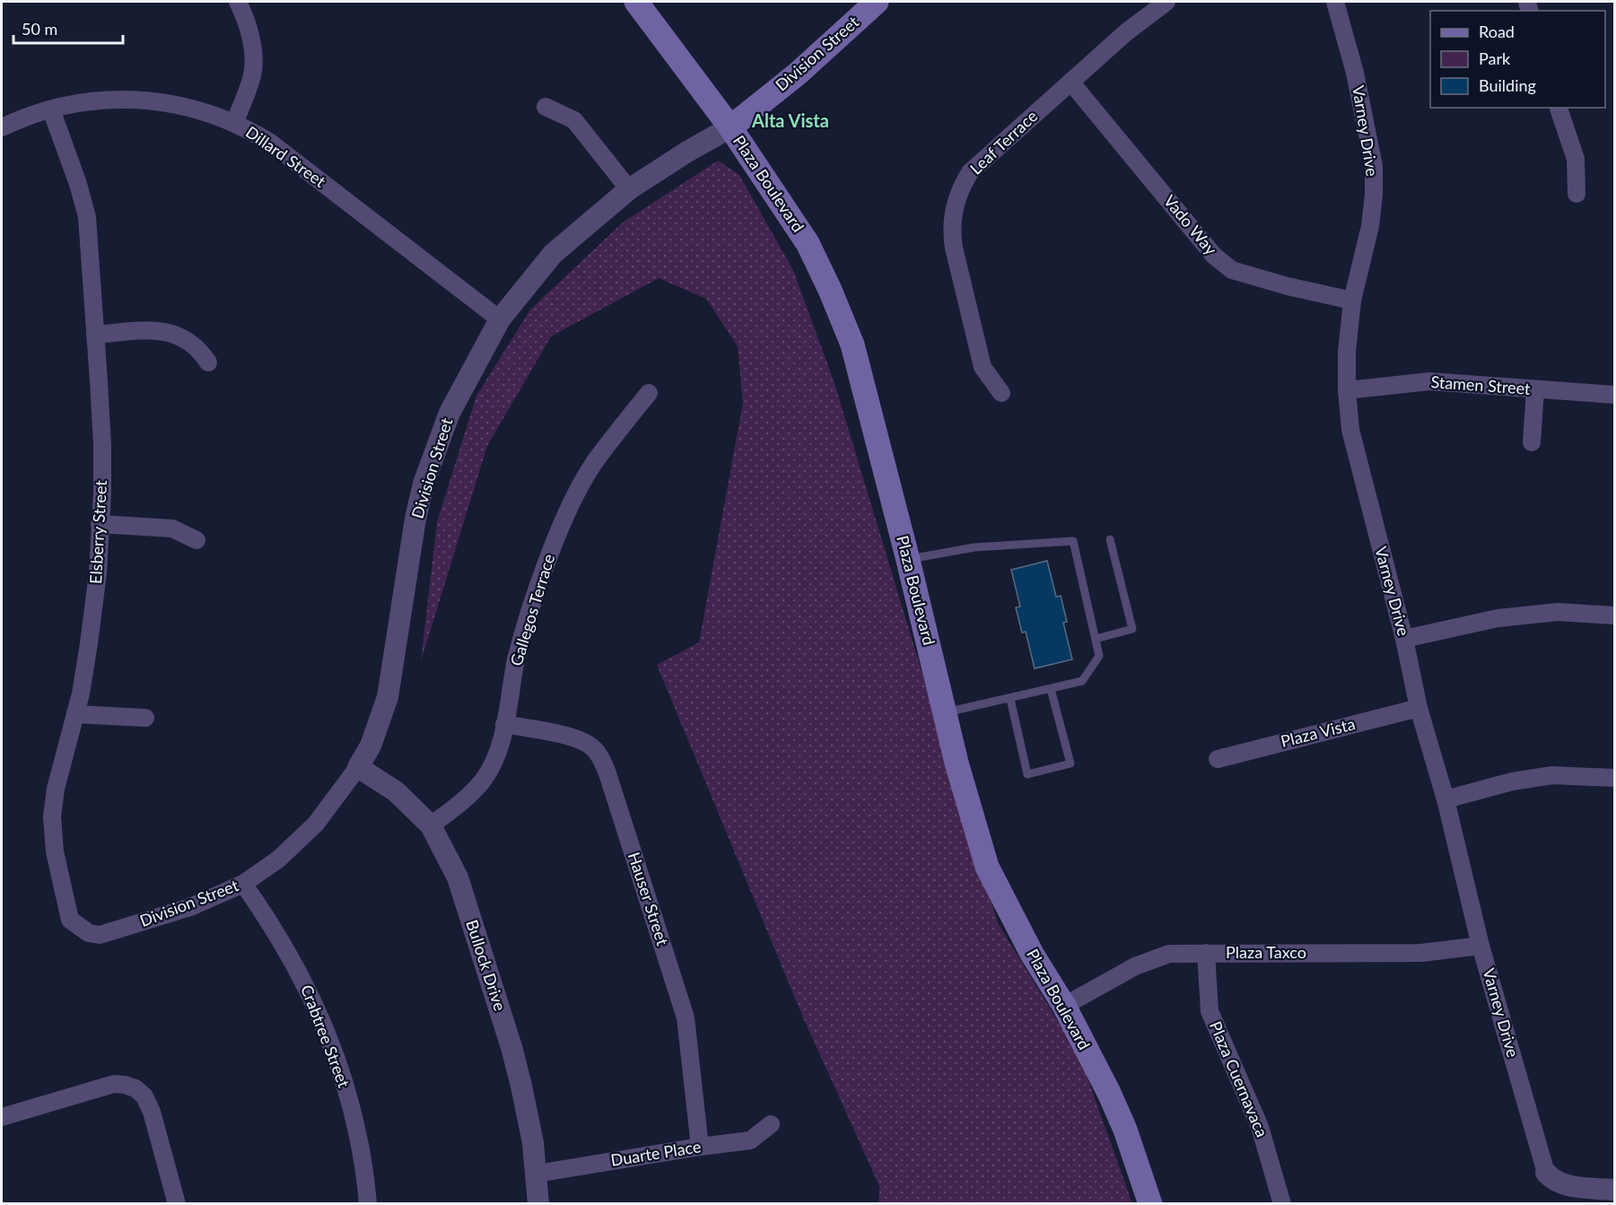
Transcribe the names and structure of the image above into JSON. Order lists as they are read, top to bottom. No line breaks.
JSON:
{"streets":{"main road":["Division Street","Plaza Boulevard"],"street":["Varney Drive","Leaf Terrace","Dillard Street","Vado Way","Stamen Street","Elsberry Street","Gallegos Terrace","Plaza Vista","Hauser Street","Plaza Taxco","Bullock Drive","Crabtree Street","Plaza Cuernavaca","Duarte Place"]},"crossings":[["Division Street","Dillard Street"],["Division Street","Plaza Boulevard"],["Division Street","Elsberry Street"],["Division Street","Bullock Drive"],["Division Street","Crabtree Street"],["Varney Drive","Vado Way"],["Varney Drive","Stamen Street"],["Varney Drive","Plaza Vista"],["Varney Drive","Plaza Taxco"],["Leaf Terrace","Vado Way"],["Dillard Street","Elsberry Street"],["Plaza Boulevard","Plaza Taxco"],["Gallegos Terrace","Hauser Street"],["Gallegos Terrace","Bullock Drive"],["Hauser Street","Duarte Place"],["Plaza Taxco","Plaza Cuernavaca"],["Bullock Drive","Duarte Place"]],"districts":["Alta Vista"],"legend":["Road","Park","Building"],"scale_bar":"50 m"}
